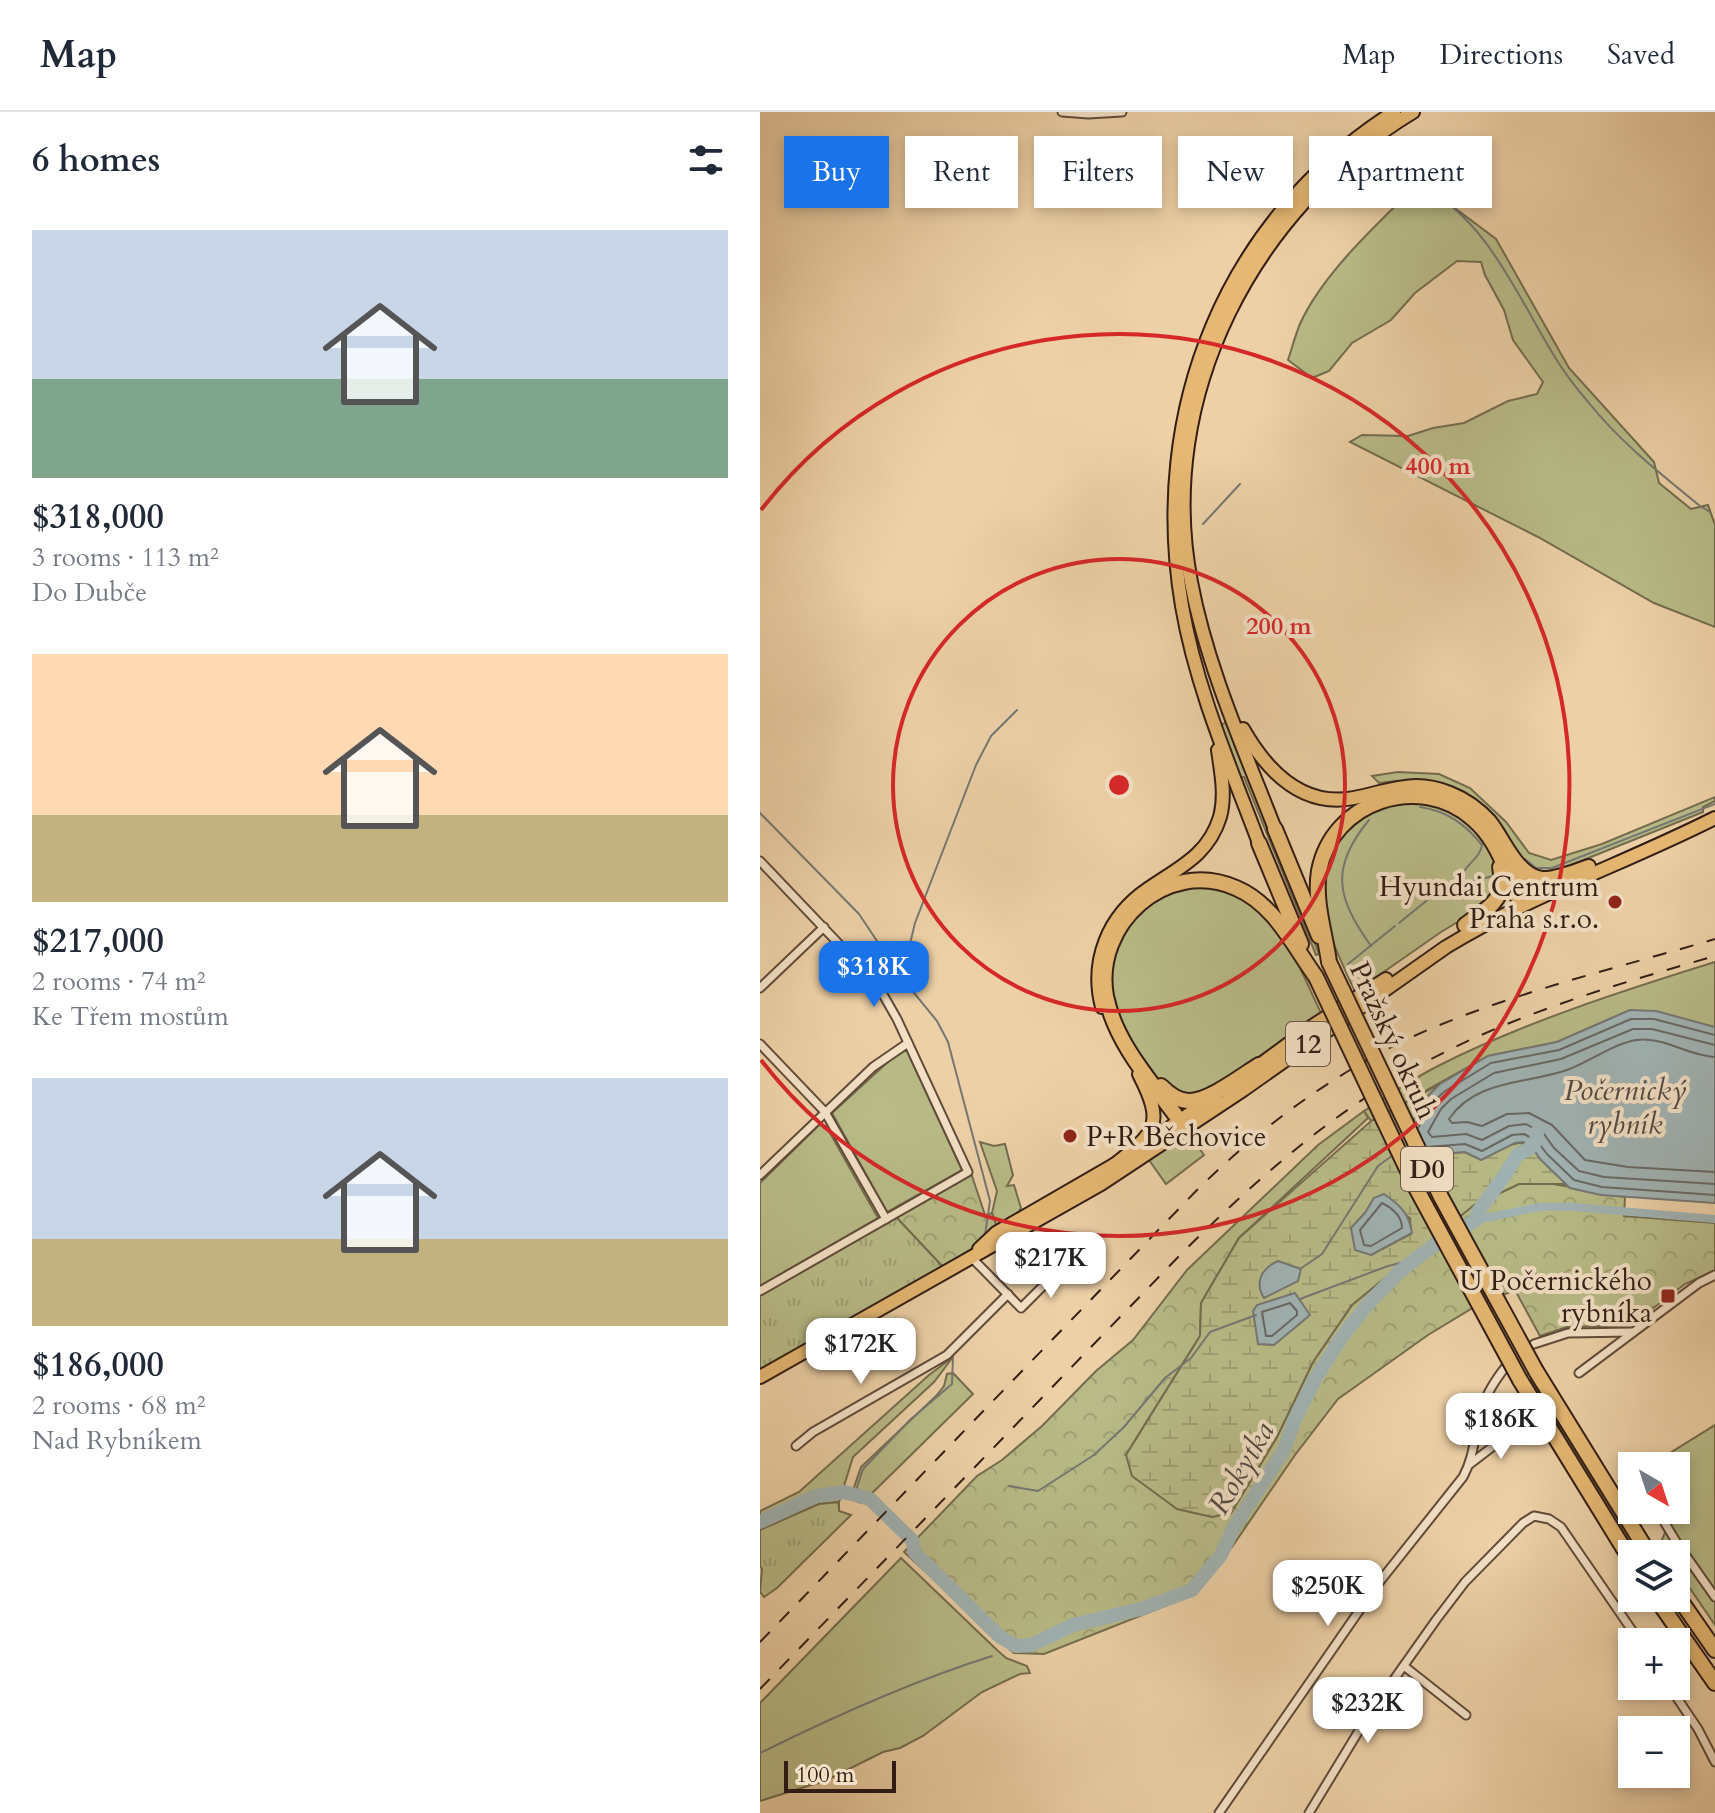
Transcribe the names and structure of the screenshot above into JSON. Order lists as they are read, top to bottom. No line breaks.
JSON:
{"streets":{"highway":["Pražský okruh","D0"],"main road":["12"]},"water":["Počernický rybník","Rokytka"],"places":{"other":["Hyundai Centrum Praha s.r.o.","P+R Běchovice"],"transit":["U Počernického rybníka"]},"scale_bar":"100 m","north":"bottom right","page":{"header":"Map","nav":["Map","Directions","Saved"],"heading":"6 homes","chip":["Buy","Rent","Filters","New","Apartment"],"list":[{"name":"$318,000","note":"3 rooms · 113 m² · Do Dubče"},{"name":"$217,000","note":"2 rooms · 74 m² · Ke Třem mostům"},{"name":"$186,000","note":"2 rooms · 68 m² · Nad Rybníkem"}],"price":["$318K","$217K","$172K","$186K","$250K","$232K"],"map_buttons":["+","−"],"scale":"100 m"},"rings":["400 m","200 m"]}
